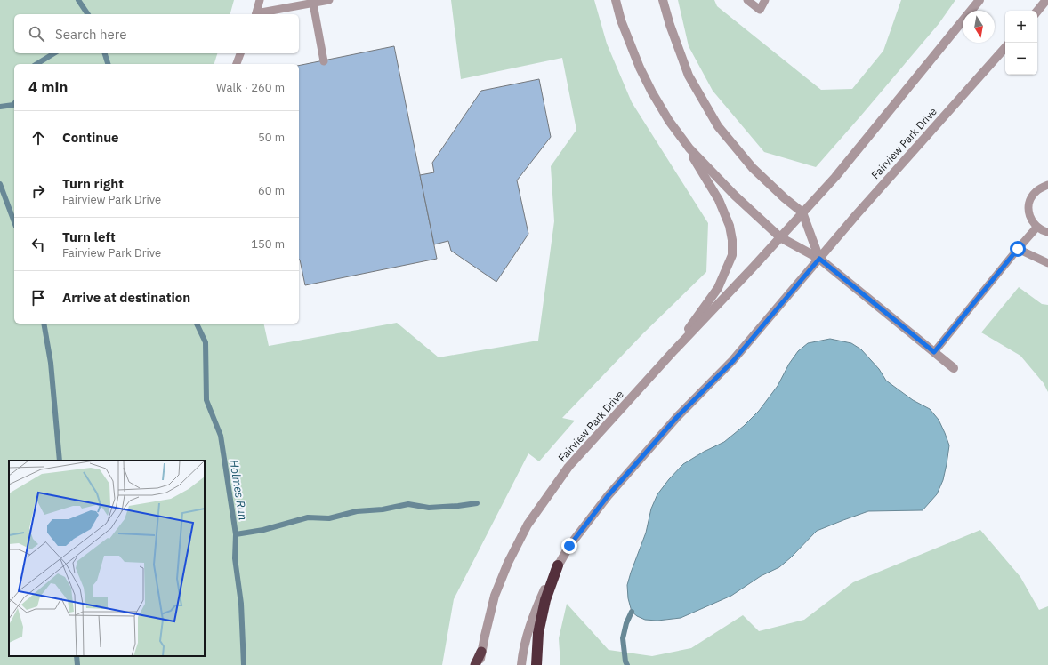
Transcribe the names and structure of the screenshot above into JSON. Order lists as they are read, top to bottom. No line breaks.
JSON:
{"streets":{"street":["Fairview Park Drive"]},"water":["Holmes Run"],"north":"bottom","page":{"map_buttons":["+","−"],"search":"Search here","heading":["4 min","Walk · 260 m"],"list":[["Continue","50 m"],["Turn right","Fairview Park Drive","60 m"],["Turn left","Fairview Park Drive","150 m"],"Arrive at destination"]}}
